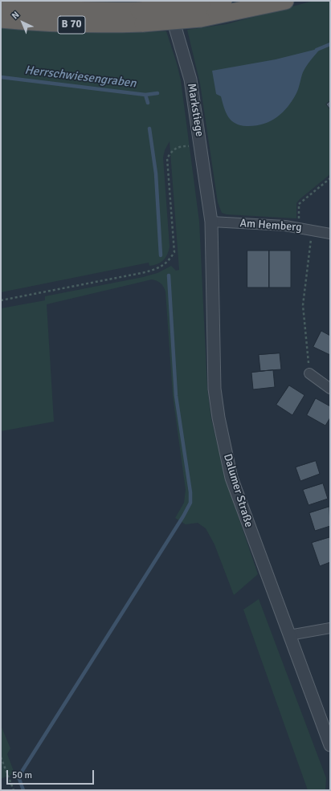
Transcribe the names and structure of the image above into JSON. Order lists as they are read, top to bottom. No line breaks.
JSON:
{"streets":{"highway":["B 70"],"street":["Markstiege","Am Hemberg","Dalumer Straße"]},"crossings":[["Markstiege","Am Hemberg"],["Markstiege","Dalumer Straße"],["Am Hemberg","Dalumer Straße"]],"water":["Herrschwiesengraben"],"scale_bar":"50 m","north":"top left"}
